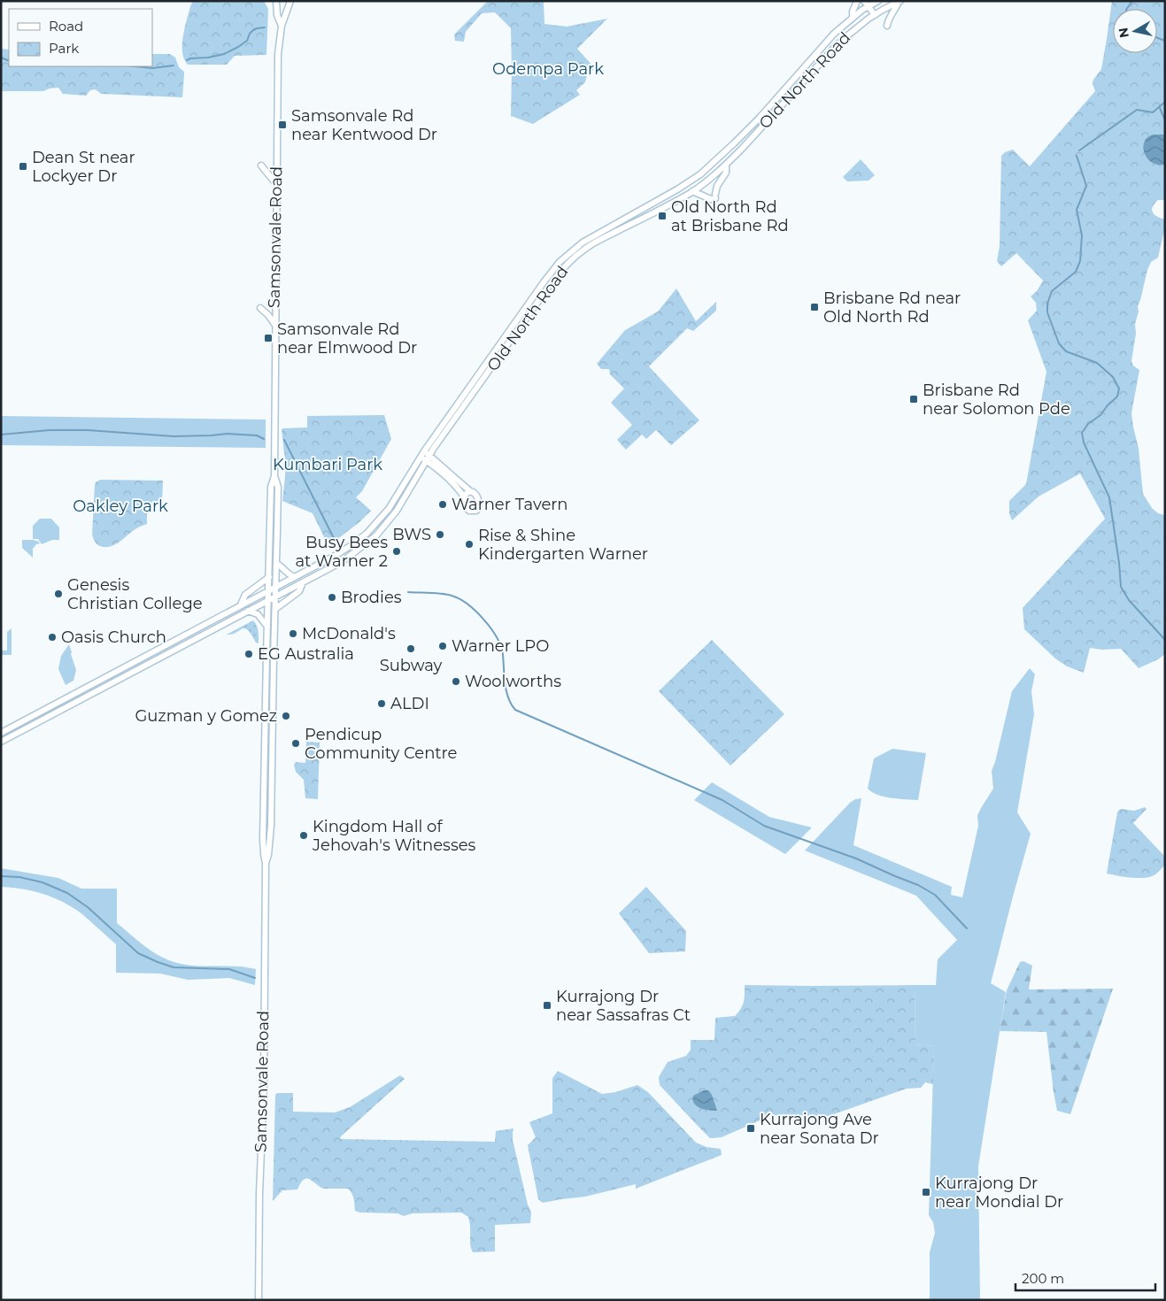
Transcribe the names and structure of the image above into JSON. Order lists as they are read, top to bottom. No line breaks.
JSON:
{"streets":{"main road":["Old North Road","Samsonvale Road"]},"crossings":[["Old North Road","Samsonvale Road"]],"parks":["Odempa Park","Kumbari Park","Oakley Park"],"places":{"transit":["Samsonvale Rd near Kentwood Dr","Dean St near Lockyer Dr","Old North Rd at Brisbane Rd","Brisbane Rd near Old North Rd","Samsonvale Rd near Elmwood Dr","Brisbane Rd near Solomon Pde","Kurrajong Dr near Sassafras Ct","Kurrajong Ave near Sonata Dr","Kurrajong Dr near Mondial Dr"],"other":["Warner Tavern","BWS","Rise & Shine Kindergarten Warner","Busy Bees at Warner 2","Genesis Christian College","Brodies","McDonald's","Oasis Church","Warner LPO","Subway","EG Australia","Woolworths","ALDI","Guzman y Gomez","Pendicup Community Centre","Kingdom Hall of Jehovah's Witnesses"]},"legend":["Road","Park"],"scale_bar":"200 m","north":"left"}
